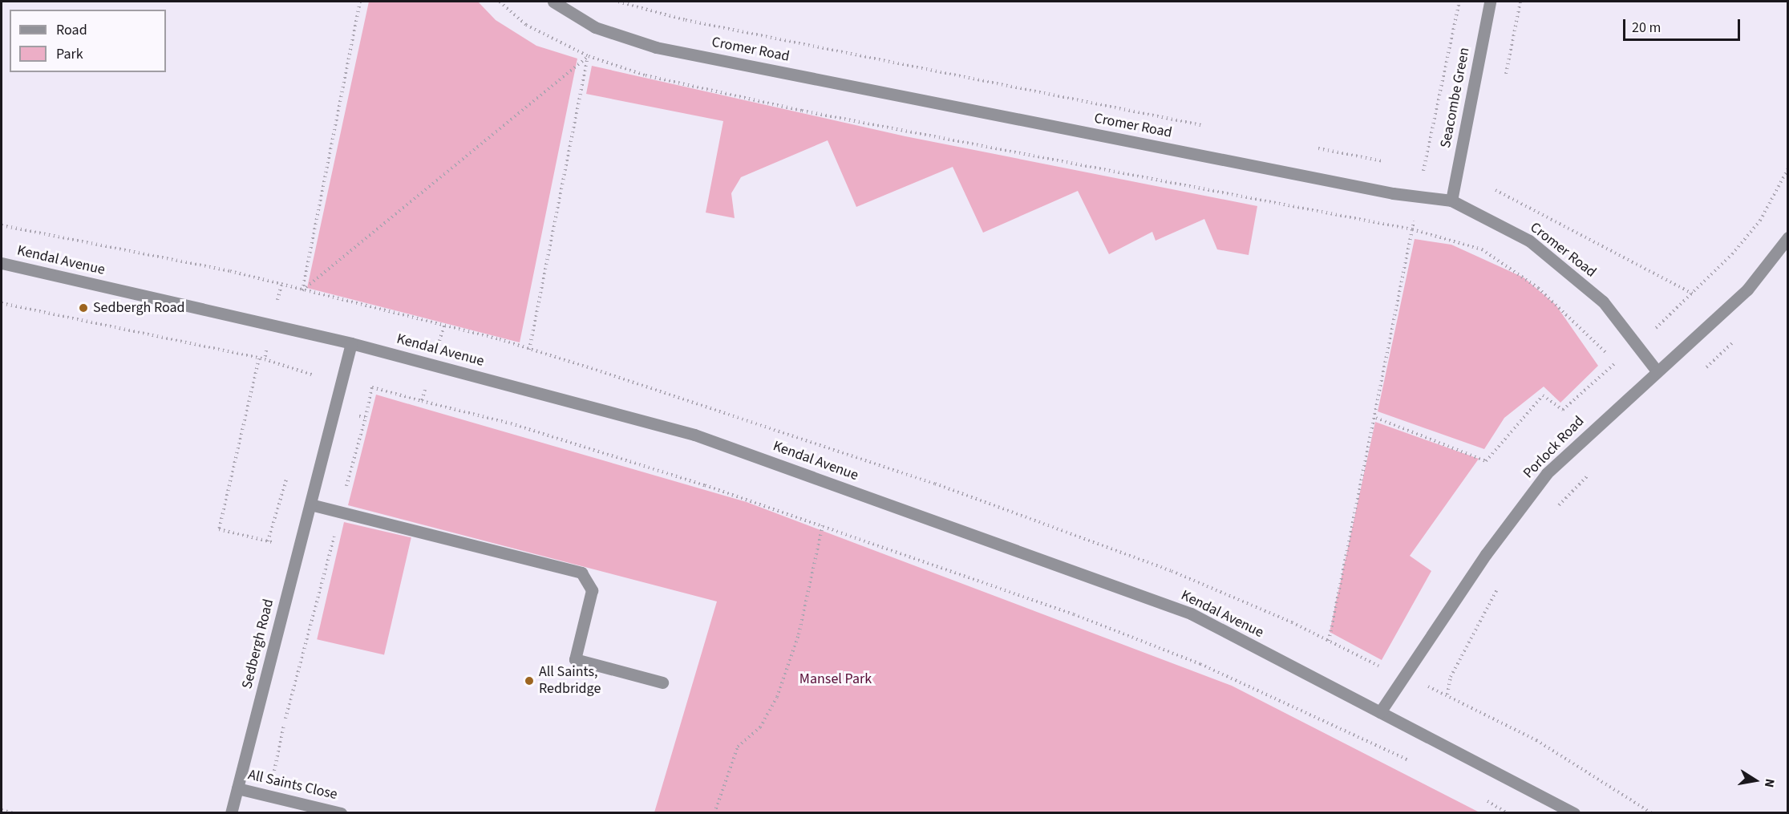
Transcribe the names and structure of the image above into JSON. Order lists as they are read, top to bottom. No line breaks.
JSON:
{"streets":{"street":["Cromer Road","Seacombe Green","Kendal Avenue","Porlock Road","Sedbergh Road","All Saints Close"]},"crossings":[["Cromer Road","Seacombe Green"],["Cromer Road","Porlock Road"],["Kendal Avenue","Porlock Road"],["Kendal Avenue","Sedbergh Road"],["Sedbergh Road","All Saints Close"]],"parks":["Mansel Park"],"places":["Sedbergh Road","All Saints, Redbridge"],"legend":["Road","Park"],"scale_bar":"20 m","north":"right"}
